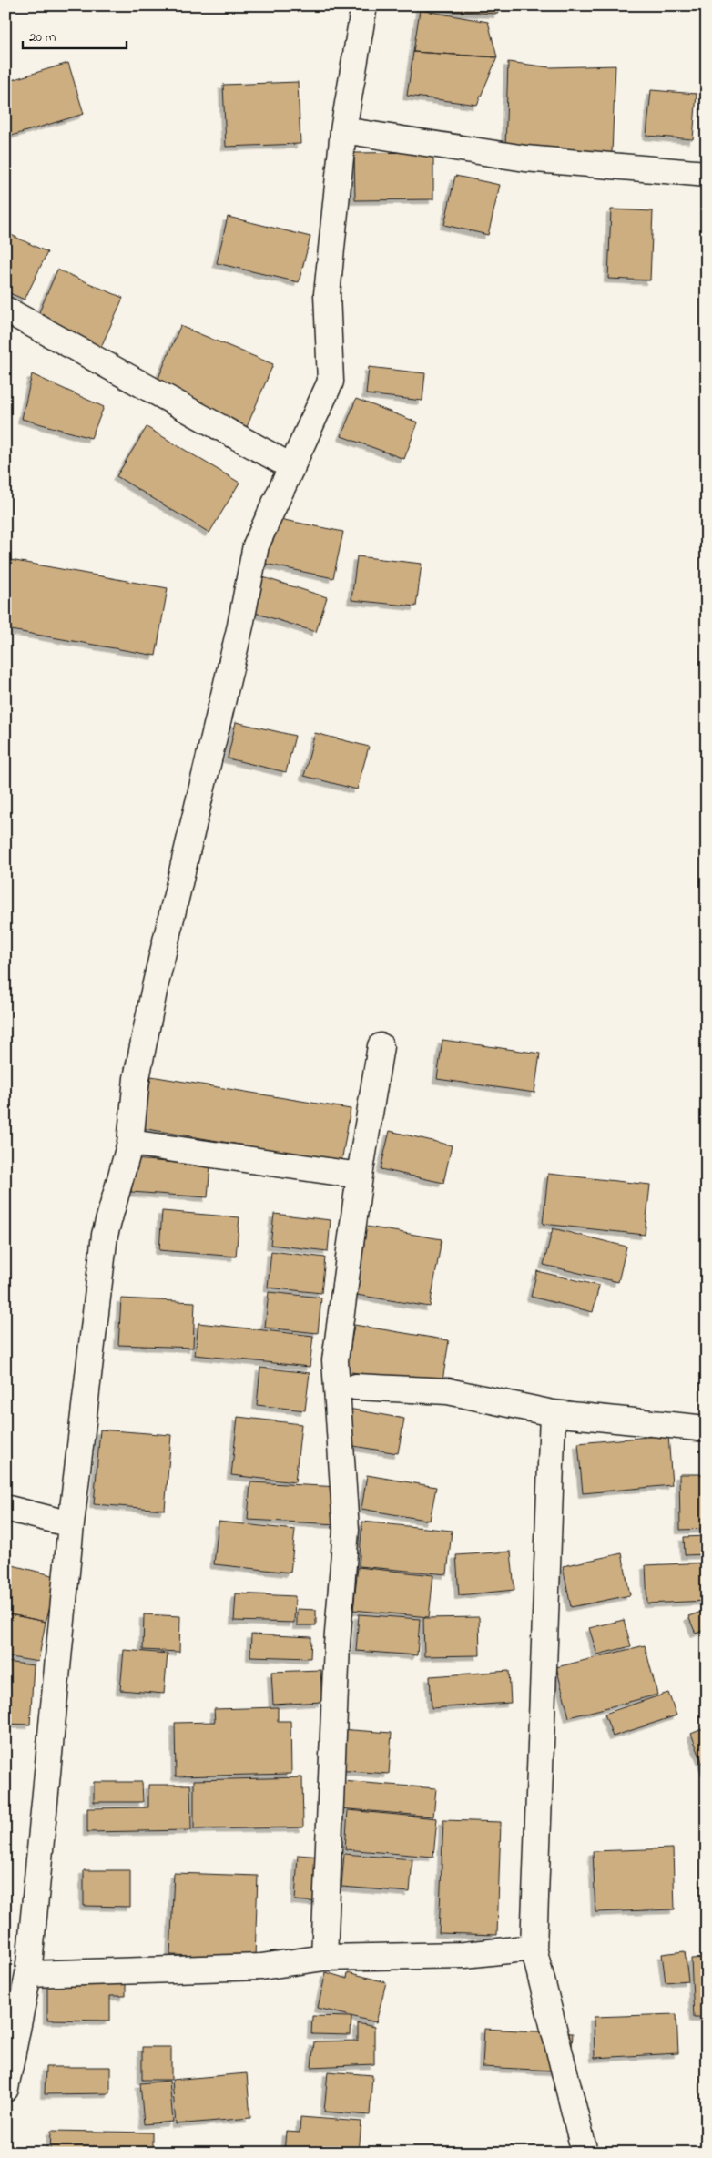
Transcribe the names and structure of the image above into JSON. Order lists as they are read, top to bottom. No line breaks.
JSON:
{"scale_bar":"20 m"}
